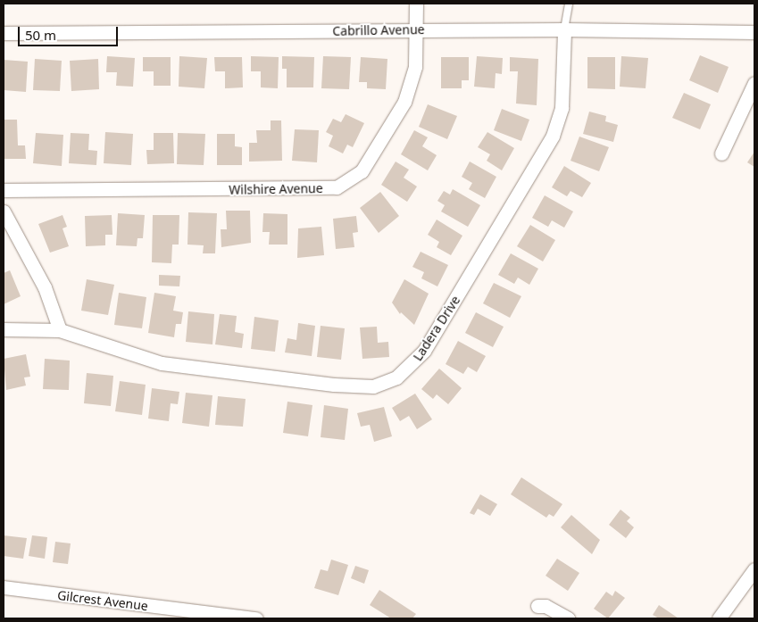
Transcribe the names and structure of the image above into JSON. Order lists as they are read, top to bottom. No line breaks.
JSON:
{"streets":{"street":["Cabrillo Avenue","Wilshire Avenue","Ladera Drive","Gilcrest Avenue"]},"crossings":[["Cabrillo Avenue","Wilshire Avenue"],["Cabrillo Avenue","Ladera Drive"]],"scale_bar":"50 m"}
